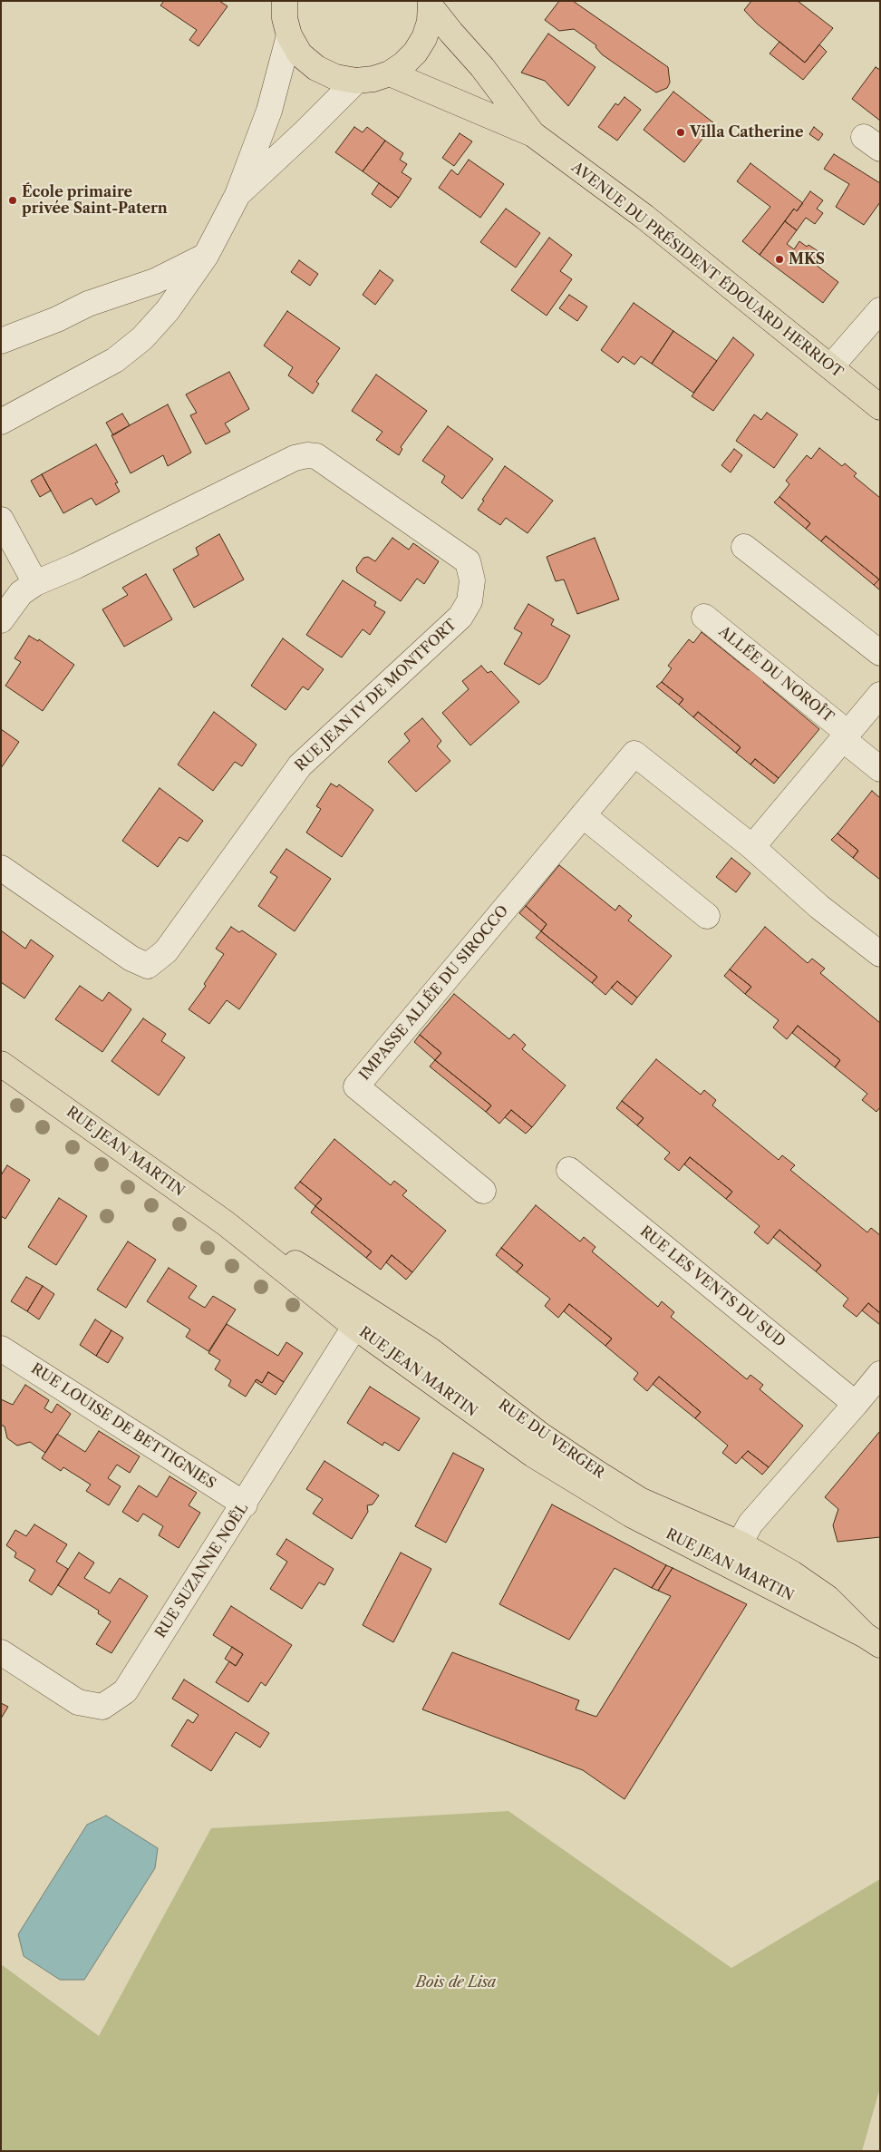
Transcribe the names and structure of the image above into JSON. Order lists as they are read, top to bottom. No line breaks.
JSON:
{"streets":{"main road":["AVENUE DU PRÉSIDENT ÉDOUARD HERRIOT","RUE JEAN MARTIN","RUE DU VERGER"],"street":["ALLÉE DU NOROÎT","RUE JEAN IV DE MONTFORT","IMPASSE ALLÉE DU SIROCCO","RUE LES VENTS DU SUD","RUE LOUISE DE BETTIGNIES","RUE SUZANNE NOËL"]},"crossings":[["RUE JEAN MARTIN","RUE DU VERGER"],["RUE JEAN MARTIN","RUE SUZANNE NOËL"],["RUE LOUISE DE BETTIGNIES","RUE SUZANNE NOËL"]],"parks":["Bois de Lisa"],"places":["Villa Catherine","École primaire privée Saint-Patern","MKS"]}
